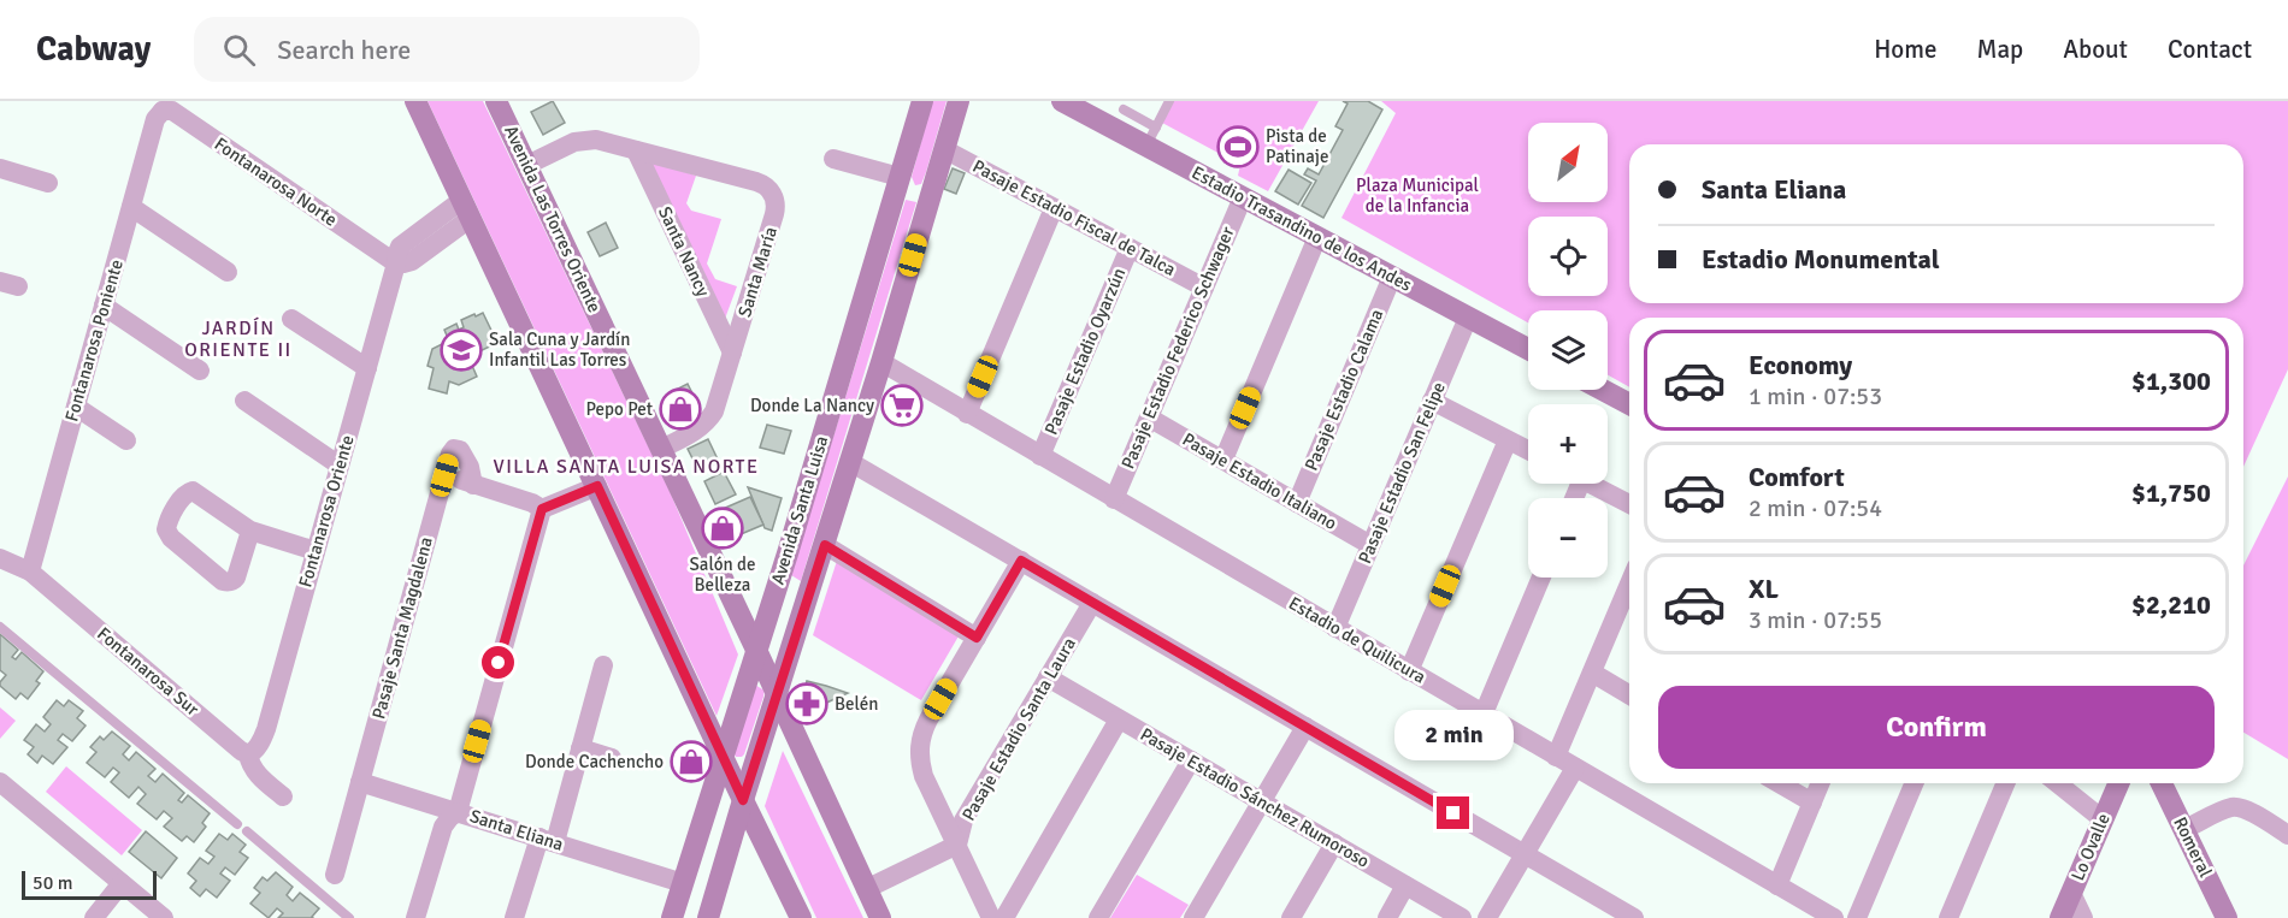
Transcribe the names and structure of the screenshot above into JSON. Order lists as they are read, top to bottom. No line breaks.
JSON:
{"streets":{"street":["Fontanarosa Norte","Pasaje Estadio Fiscal de Talca","Avenida Las Torres Oriente","Estadio Trasandino de los Andes","Santa Nancy","Santa María","Fontanarosa Poniente","Pasaje Estadio Federico Schwager","Pasaje Estadio Oyarzún","Pasaje Estadio Calama","Pasaje Estadio San Felipe","Pasaje Estadio Italiano","Avenida Santa Luisa","Fontanarosa Oriente","Pasaje Santa Magdalena","Estadio de Quilicura","Fontanarosa Sur","Pasaje Estadio Santa Laura","Pasaje Estadio Sánchez Rumoroso","Santa Eliana","Lo Ovalle","Romeral"]},"crossings":[["Fontanarosa Norte","Fontanarosa Poniente"],["Fontanarosa Norte","Fontanarosa Oriente"],["Pasaje Estadio Fiscal de Talca","Pasaje Estadio Federico Schwager"],["Pasaje Estadio Fiscal de Talca","Pasaje Estadio Oyarzún"],["Pasaje Estadio Fiscal de Talca","Avenida Santa Luisa"],["Avenida Las Torres Oriente","Santa María"],["Avenida Las Torres Oriente","Avenida Santa Luisa"],["Estadio Trasandino de los Andes","Pasaje Estadio Federico Schwager"],["Estadio Trasandino de los Andes","Pasaje Estadio Calama"],["Estadio Trasandino de los Andes","Pasaje Estadio San Felipe"],["Santa Nancy","Santa María"],["Fontanarosa Poniente","Fontanarosa Sur"],["Pasaje Estadio Federico Schwager","Pasaje Estadio Italiano"],["Pasaje Estadio Federico Schwager","Estadio de Quilicura"],["Pasaje Estadio Oyarzún","Estadio de Quilicura"],["Pasaje Estadio Calama","Pasaje Estadio Italiano"],["Pasaje Estadio San Felipe","Pasaje Estadio Italiano"],["Pasaje Estadio San Felipe","Estadio de Quilicura"],["Avenida Santa Luisa","Estadio de Quilicura"],["Avenida Santa Luisa","Santa Eliana"],["Fontanarosa Oriente","Fontanarosa Sur"],["Pasaje Estadio Santa Laura","Pasaje Estadio Sánchez Rumoroso"]],"districts":["JARDÍN ORIENTE II","VILLA SANTA LUISA NORTE"],"parks":["Plaza Municipal de la Infancia"],"places":{"sports":["Pista de Patinaje"],"school or university":["Sala Cuna y Jardín Infantil Las Torres"],"supermarket":["Donde La Nancy"],"shop":["Pepo Pet","Salón de Belleza","Donde Cachencho"],"pharmacy":["Belén"]},"scale_bar":"50 m","north":"top right","page":{"header":"Cabway","search":"Search here","nav":["Home","Map","About","Contact"],"map_buttons":["+","−"],"banner":["Santa Eliana","Estadio Monumental"],"list":[{"name":"Economy","note":"1 min · 07:53","value":"$1,300"},{"name":"Comfort","note":"2 min · 07:54","value":"$1,750"},{"name":"XL","note":"3 min · 07:55","value":"$2,210"}],"buttons":"Confirm","bubble":"2 min","scale":"50 m"}}
